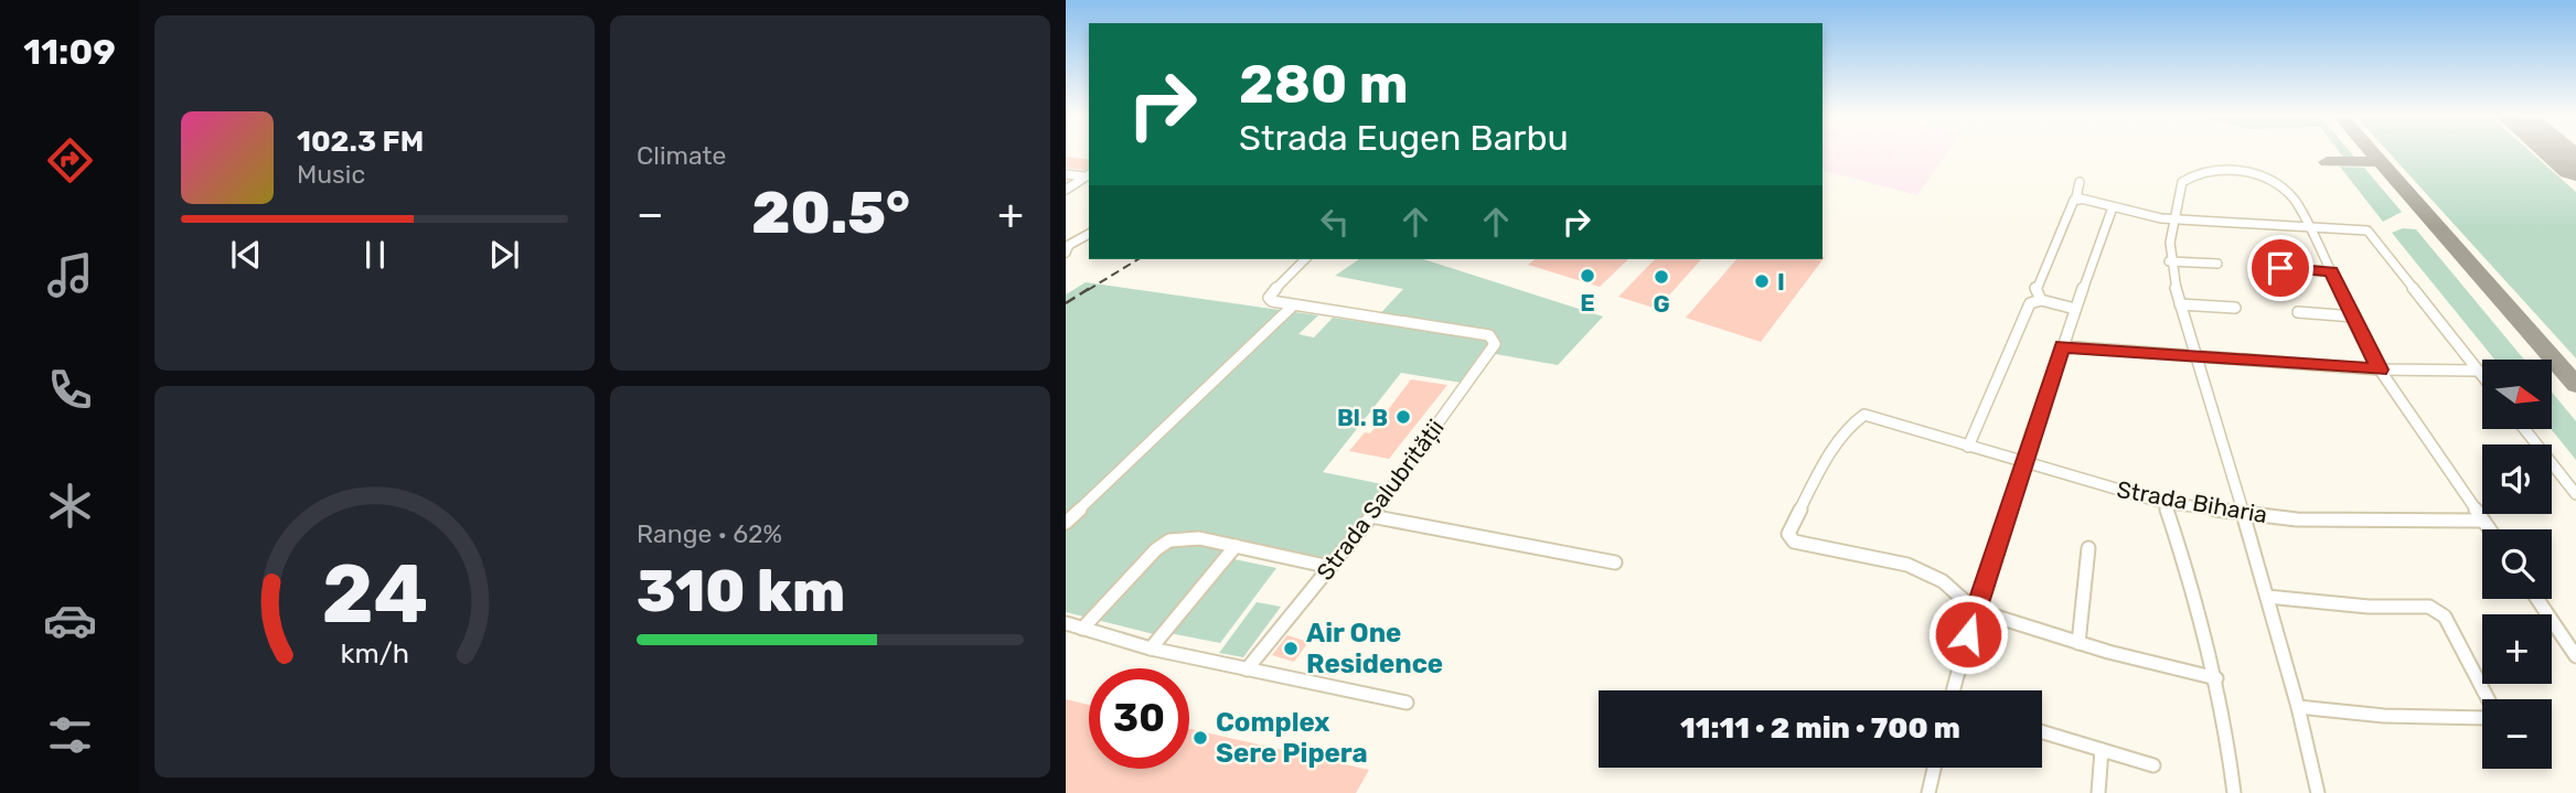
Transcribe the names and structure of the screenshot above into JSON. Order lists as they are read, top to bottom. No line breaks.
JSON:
{"streets":{"street":["Strada Salubrității","Strada Biharia"]},"places":["E","G","I","Bl. B","Air One Residence","Complex Sere Pipera"],"north":"right","page":{"tabs":"11:09","tile":["Climate",["Range · 62%","310 km"]],"turn":["280 m","Strada Eugen Barbu"],"song":["102.3 FM","Music"],"heat":["−","20.5°","+"],"map_buttons":["+","−"],"limit":"30","trip":"11:11 · 2 min · 700 m","gauge":["24","km/h"]}}
